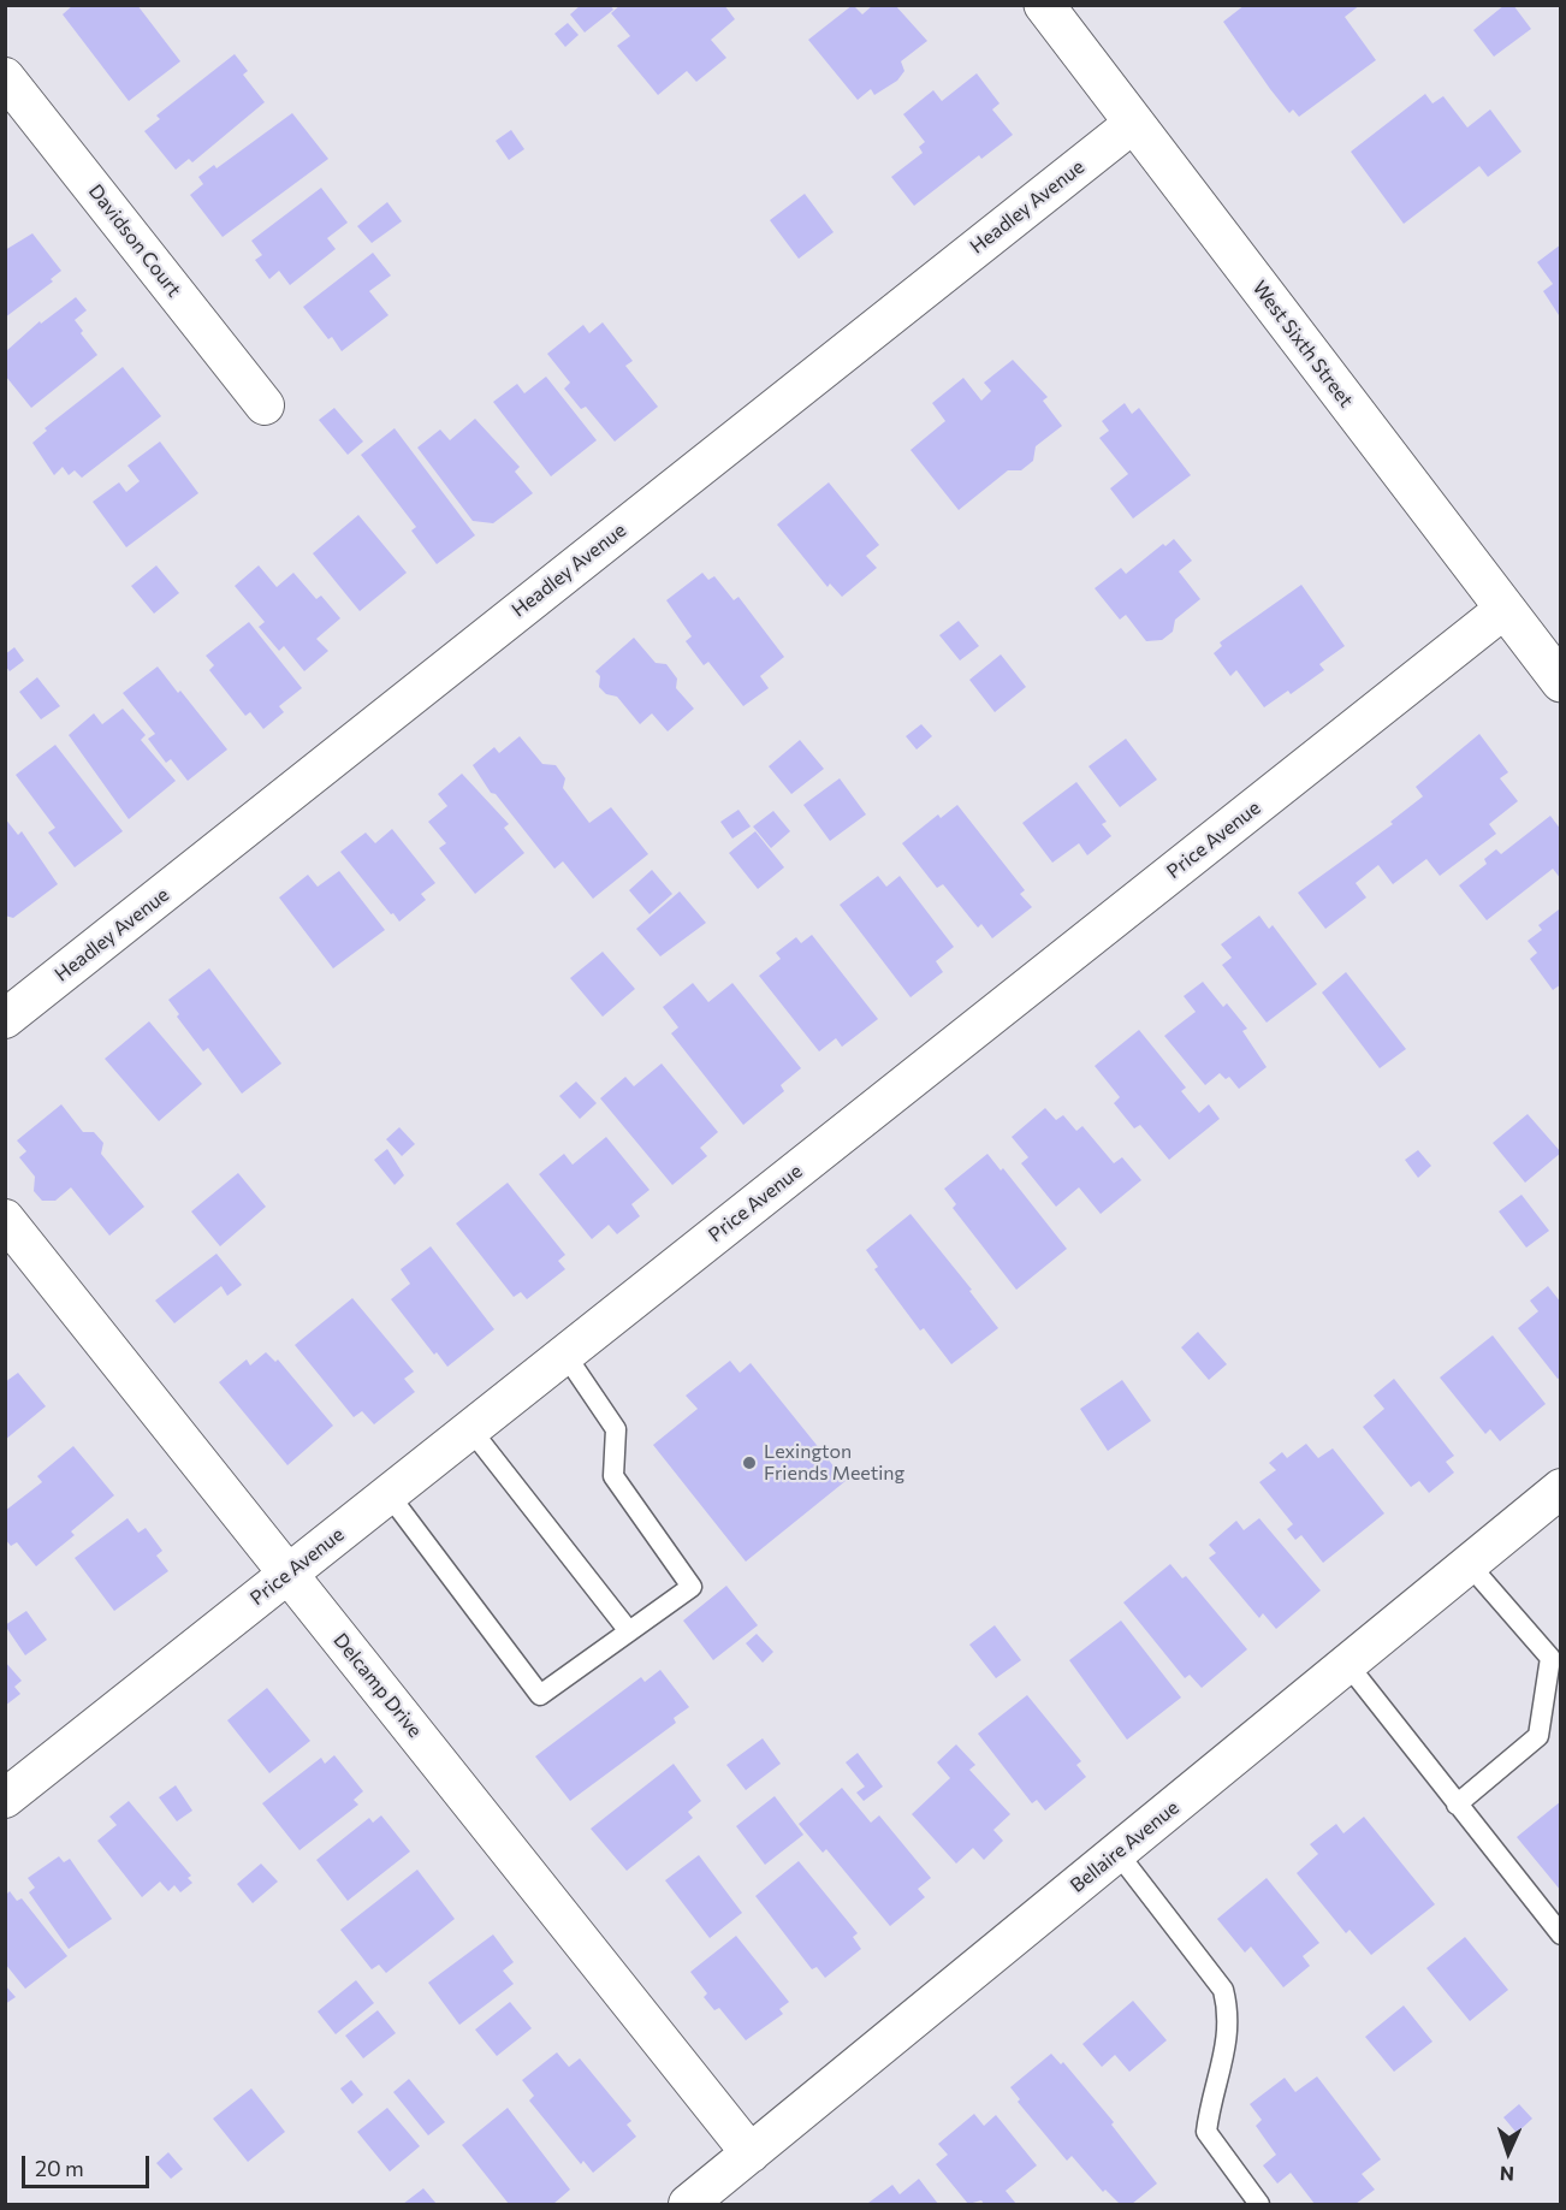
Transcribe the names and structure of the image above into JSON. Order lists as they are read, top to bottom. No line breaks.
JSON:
{"streets":{"street":["Headley Avenue","Davidson Court","West Sixth Street","Price Avenue","Delcamp Drive","Bellaire Avenue"]},"crossings":[["Headley Avenue","West Sixth Street"],["West Sixth Street","Price Avenue"],["Price Avenue","Delcamp Drive"],["Delcamp Drive","Bellaire Avenue"]],"places":["Lexington Friends Meeting"],"scale_bar":"20 m","north":"bottom"}
